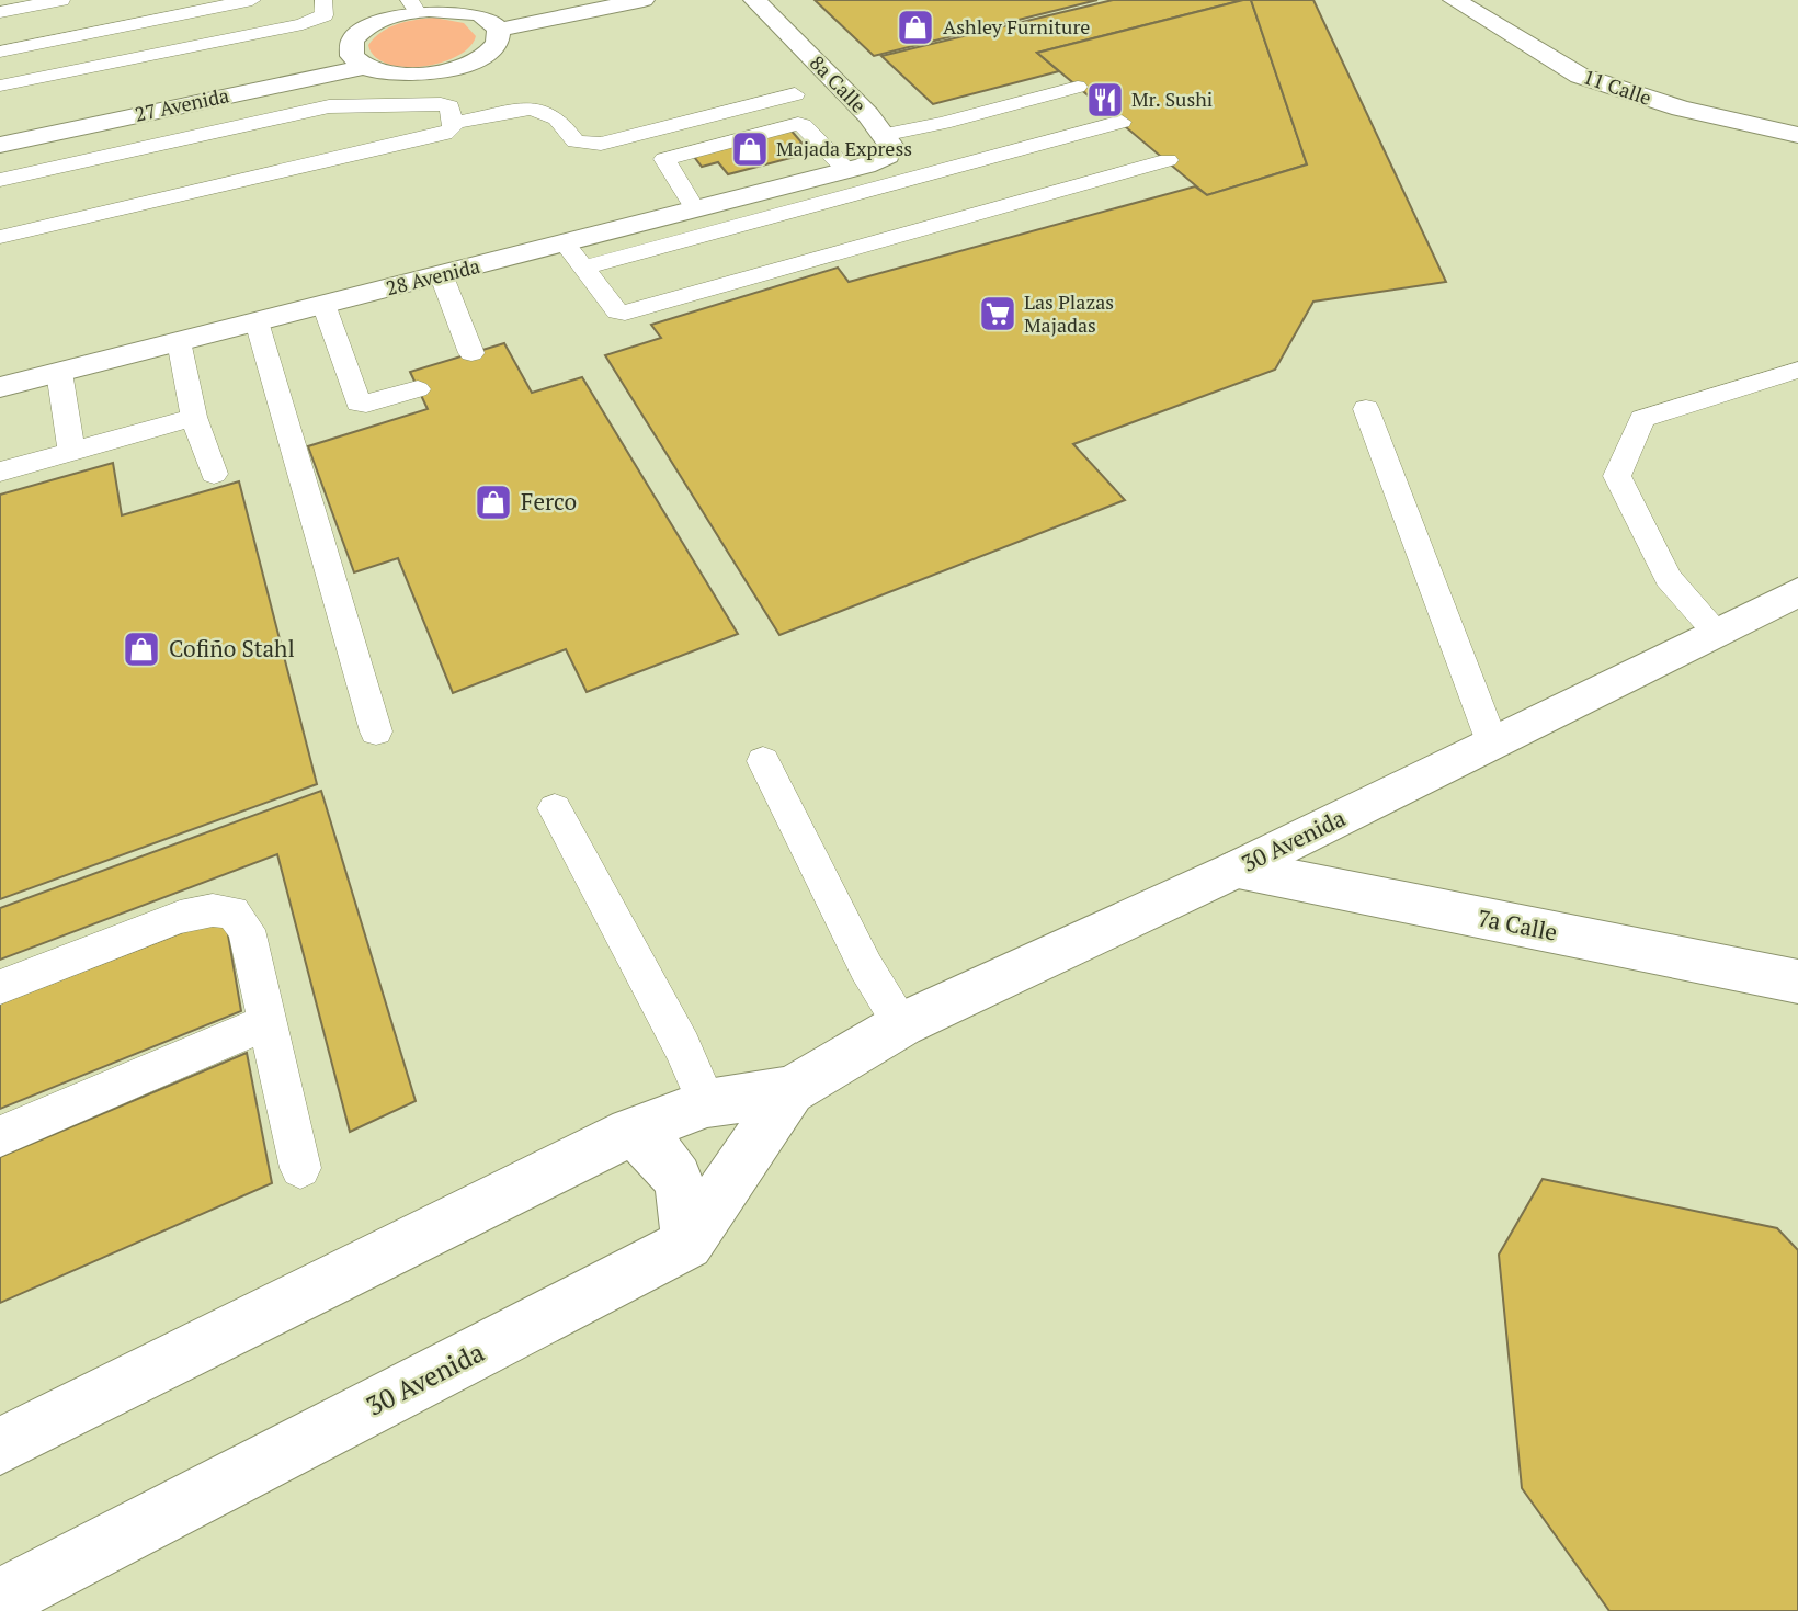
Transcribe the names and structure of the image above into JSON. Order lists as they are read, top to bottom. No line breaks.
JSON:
{"streets":{"street":["8a Calle","11 Calle","27 Avenida","28 Avenida","30 Avenida","7a Calle"]},"crossings":[["8a Calle","28 Avenida"],["30 Avenida","7a Calle"]],"places":{"shop":["Ashley Furniture","Majada Express","Ferco","Cofiño Stahl"],"restaurant":["Mr. Sushi"],"supermarket":["Las Plazas Majadas"]}}
